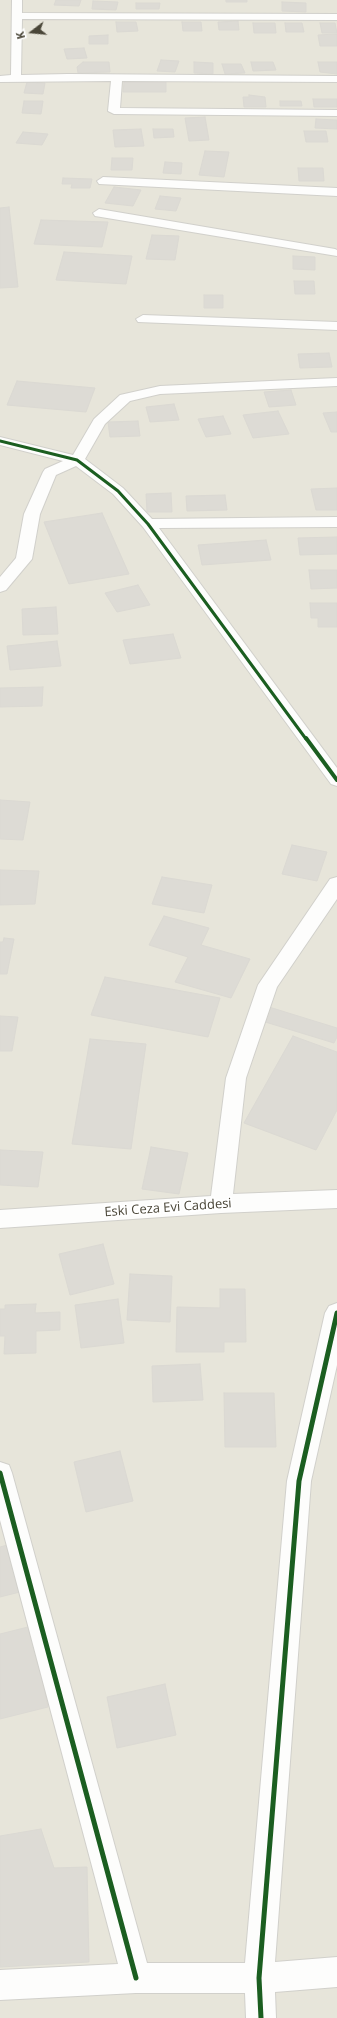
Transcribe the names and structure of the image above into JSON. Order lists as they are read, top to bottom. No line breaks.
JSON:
{"streets":{"street":["Eski Ceza Evi Caddesi"]},"north":"left"}
